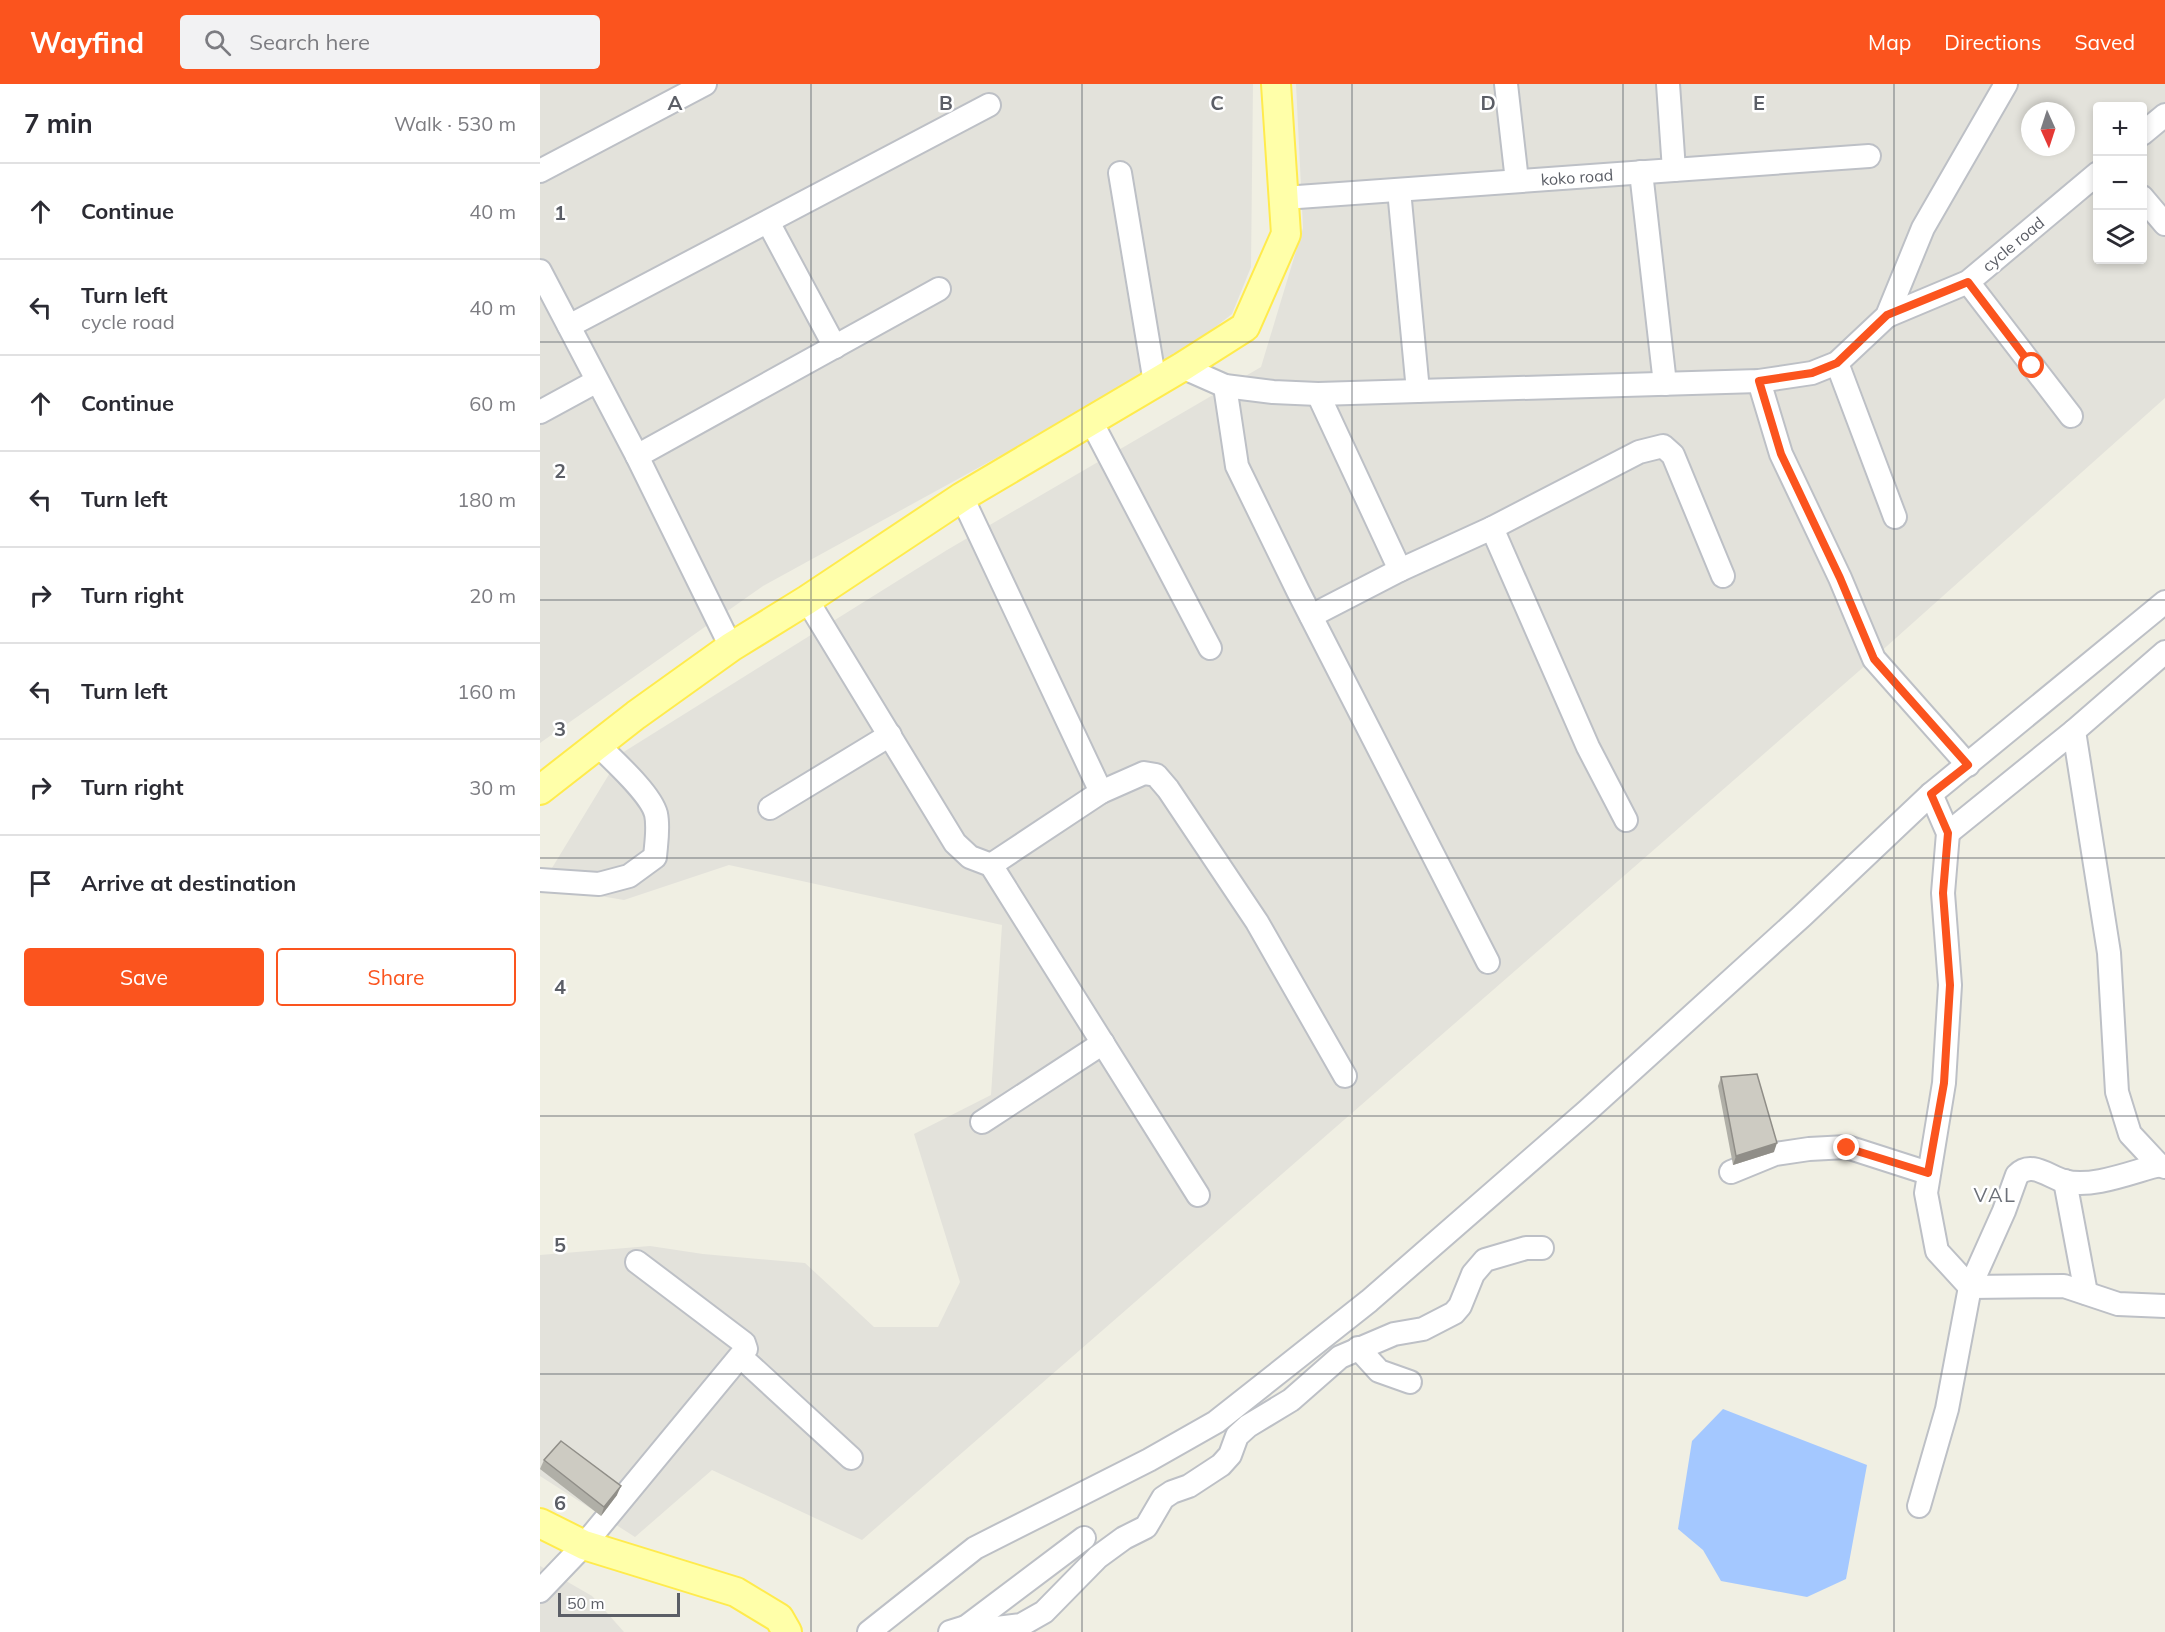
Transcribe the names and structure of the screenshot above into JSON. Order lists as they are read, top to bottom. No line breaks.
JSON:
{"streets":{"street":["koko road","cycle road"]},"districts":["VAL"],"scale_bar":"50 m","north":"bottom","page":{"header":"Wayfind","search":"Search here","nav":["Map","Directions","Saved"],"heading":["7 min","Walk · 530 m"],"map_buttons":["+","−"],"list":[["Continue","40 m"],["Turn left","cycle road","40 m"],["Continue","60 m"],["Turn left","180 m"],["Turn right","20 m"],["Turn left","160 m"],["Turn right","30 m"],"Arrive at destination"],"buttons":["Save","Share"],"scale":"50 m"},"grid":{"columns":["A","B","C","D","E"],"rows":["1","2","3","4","5","6"]}}
